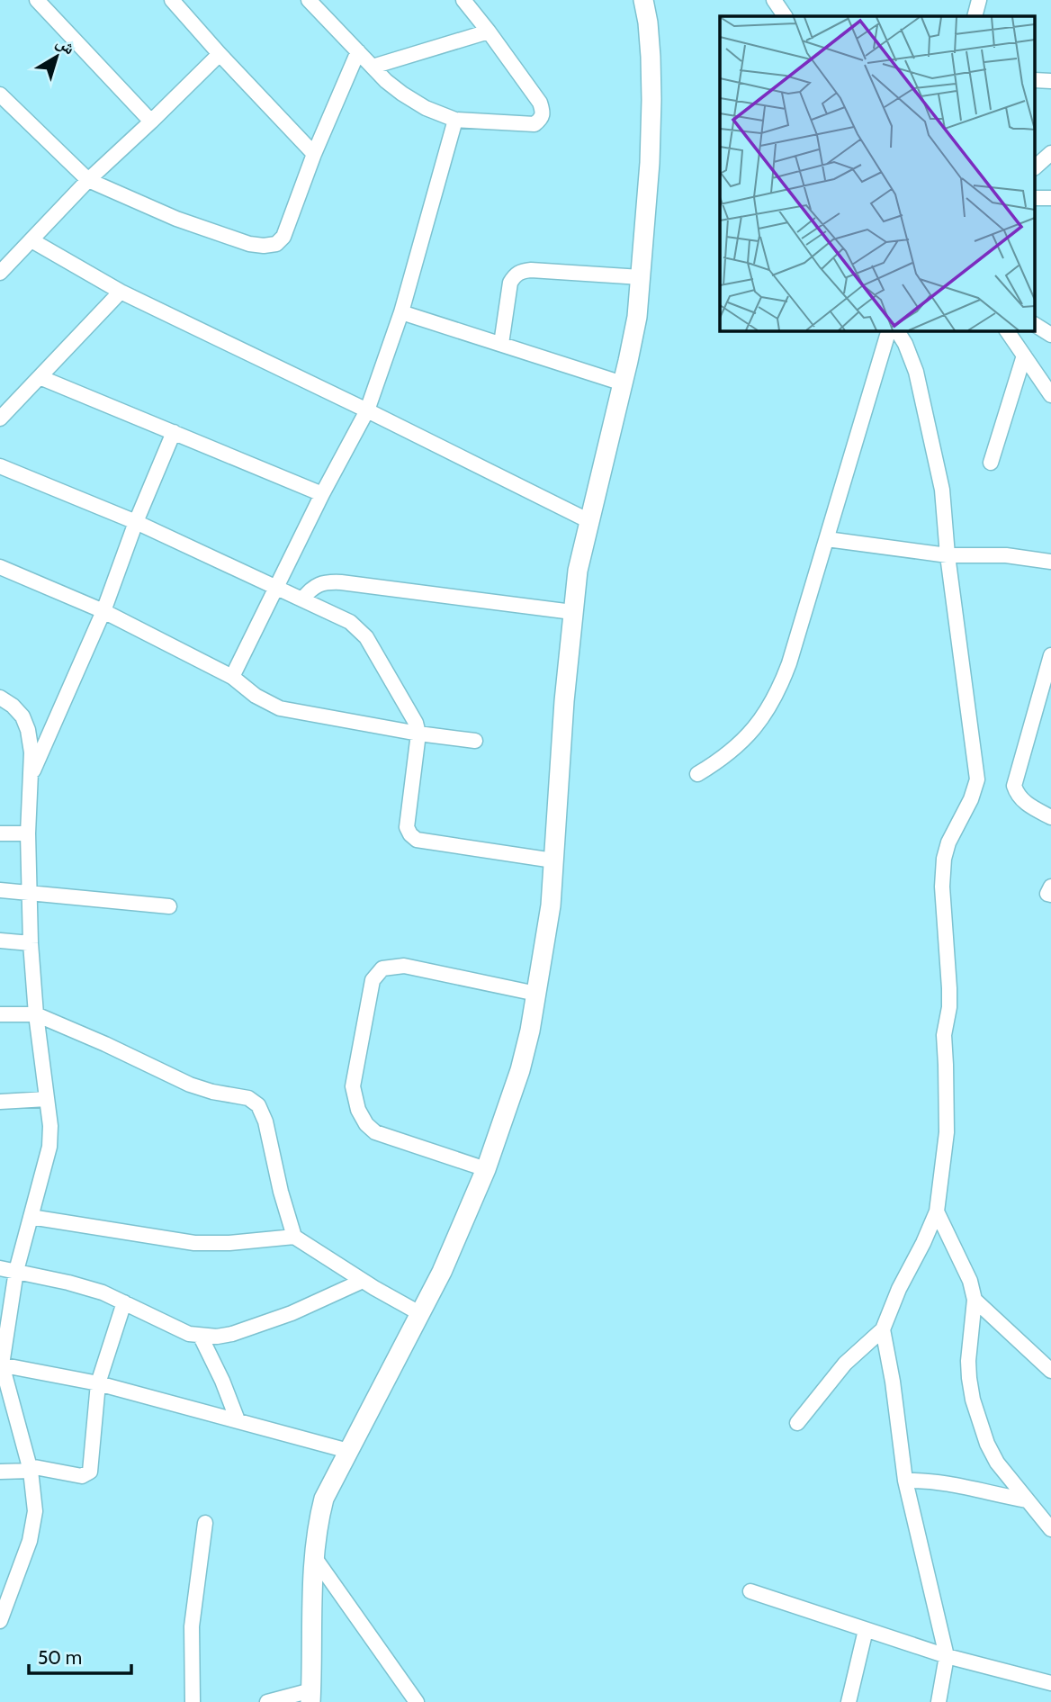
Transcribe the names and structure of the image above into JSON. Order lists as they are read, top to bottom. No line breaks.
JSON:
{"scale_bar":"50 m","north":"top right"}
